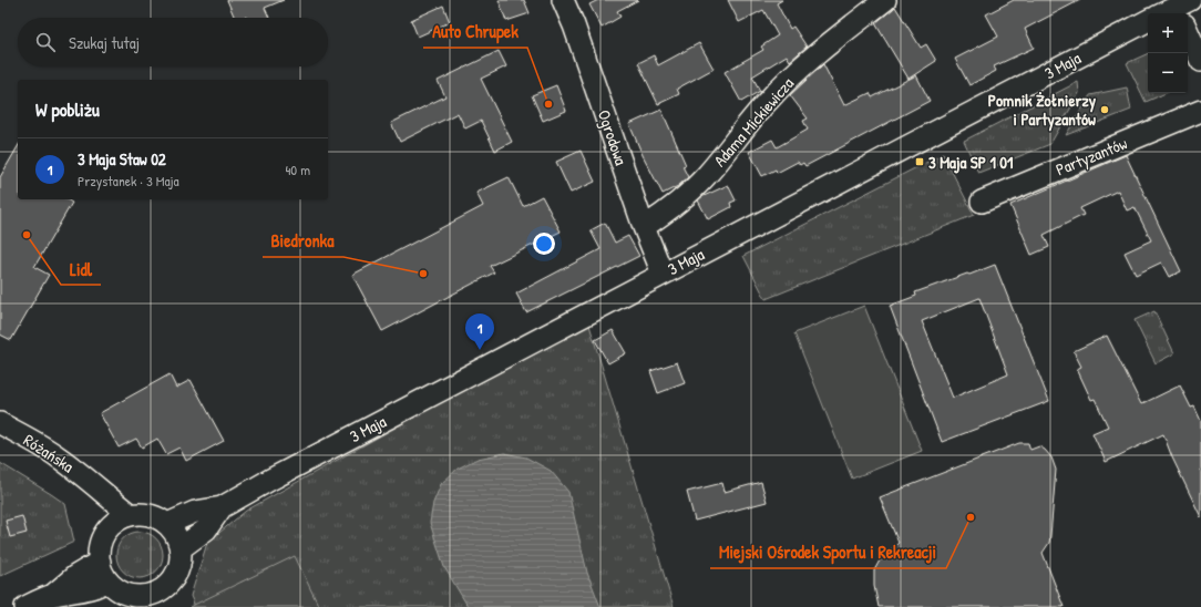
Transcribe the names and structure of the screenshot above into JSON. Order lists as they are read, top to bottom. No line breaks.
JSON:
{"streets":{"street":["3 Maja","Adama Mickiewicza","Ogrodowa","Partyzantów","Różańska"]},"crossings":[["3 Maja","Ogrodowa"],["3 Maja","Różańska"],["Adama Mickiewicza","Ogrodowa"]],"places":{"other":["Auto Chrupek","Pomnik Żołnierzy i Partyzantów","Lidl","Biedronka","Miejski Ośrodek Sportu i Rekreacji"],"transit":["3 Maja SP 1 01"]},"page":{"map_buttons":["+","−"],"search":"Szukaj tutaj","heading":"W pobliżu","list":[{"mark":"1","name":"3 Maja Staw 02","note":"Przystanek · 3 Maja","value":"40 m"}],"pins":"1"}}
